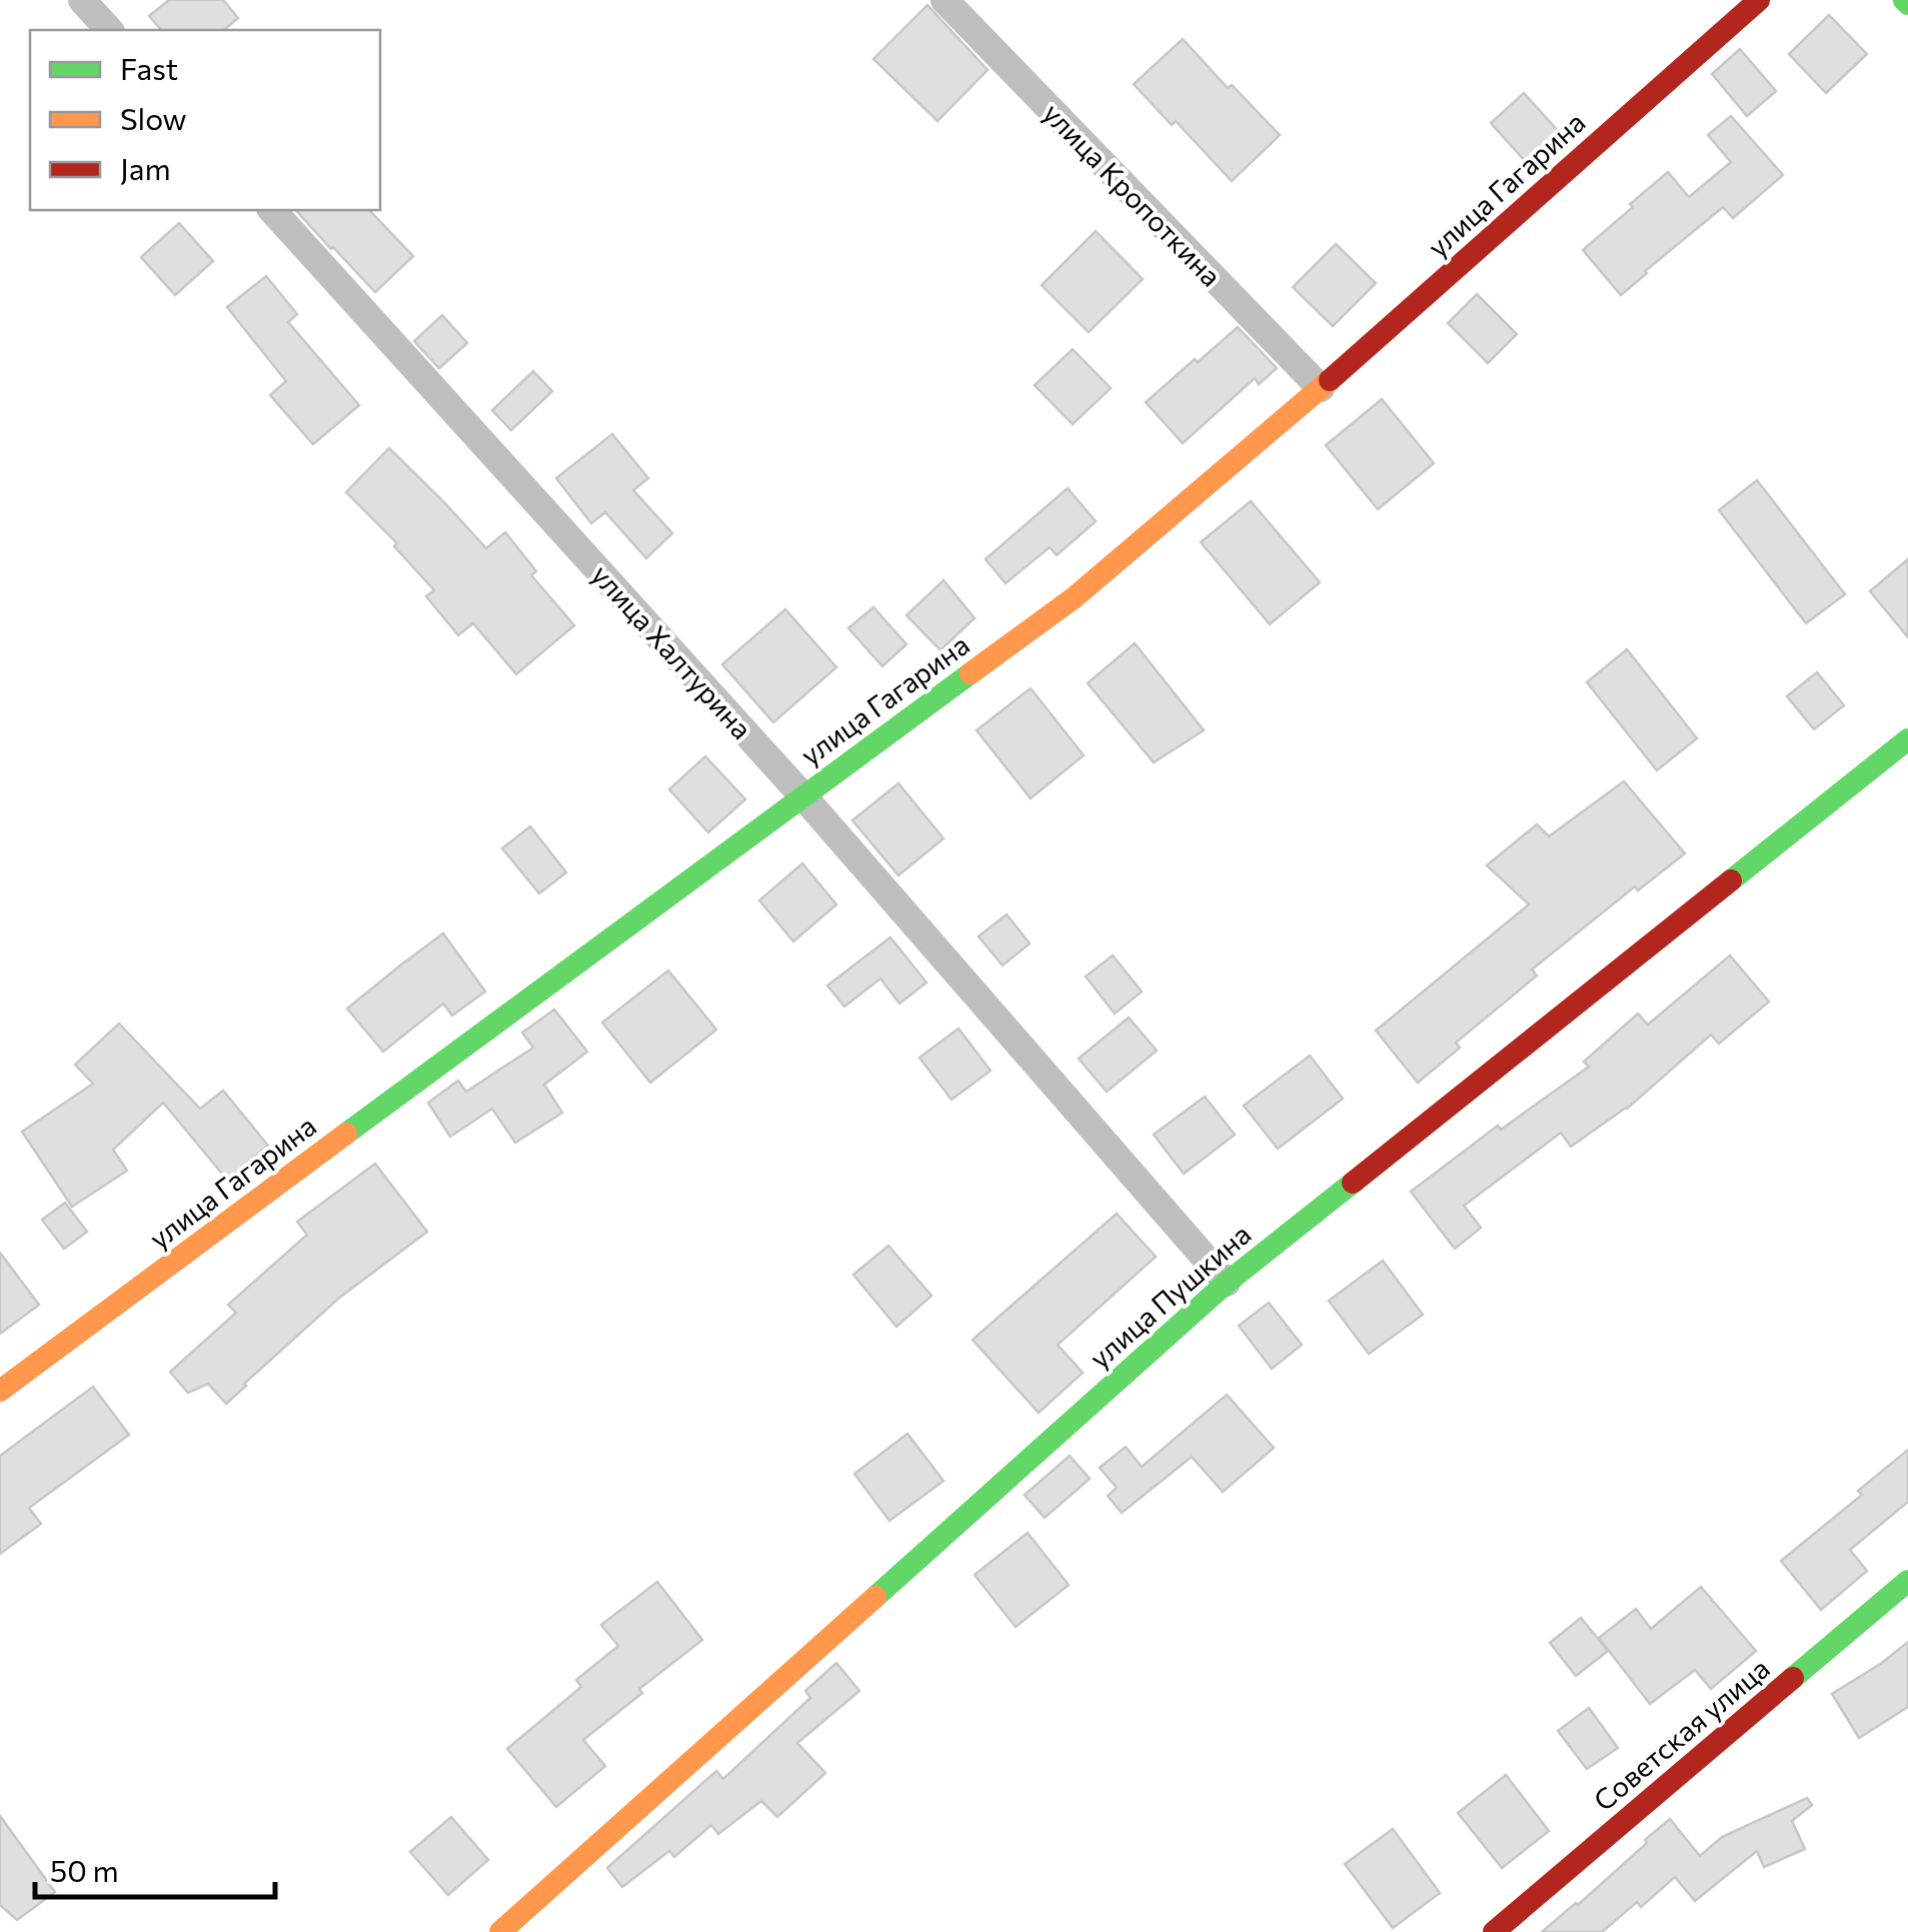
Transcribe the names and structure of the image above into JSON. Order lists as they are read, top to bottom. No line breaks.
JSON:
{"streets":{"street":["улица Гагарина","улица Кропоткина","улица Халтурина","улица Пушкина","Советская улица"]},"crossings":[["улица Гагарина","улица Кропоткина"],["улица Гагарина","улица Халтурина"],["улица Халтурина","улица Пушкина"]],"legend":["Fast","Slow","Jam"],"scale_bar":"50 m"}
